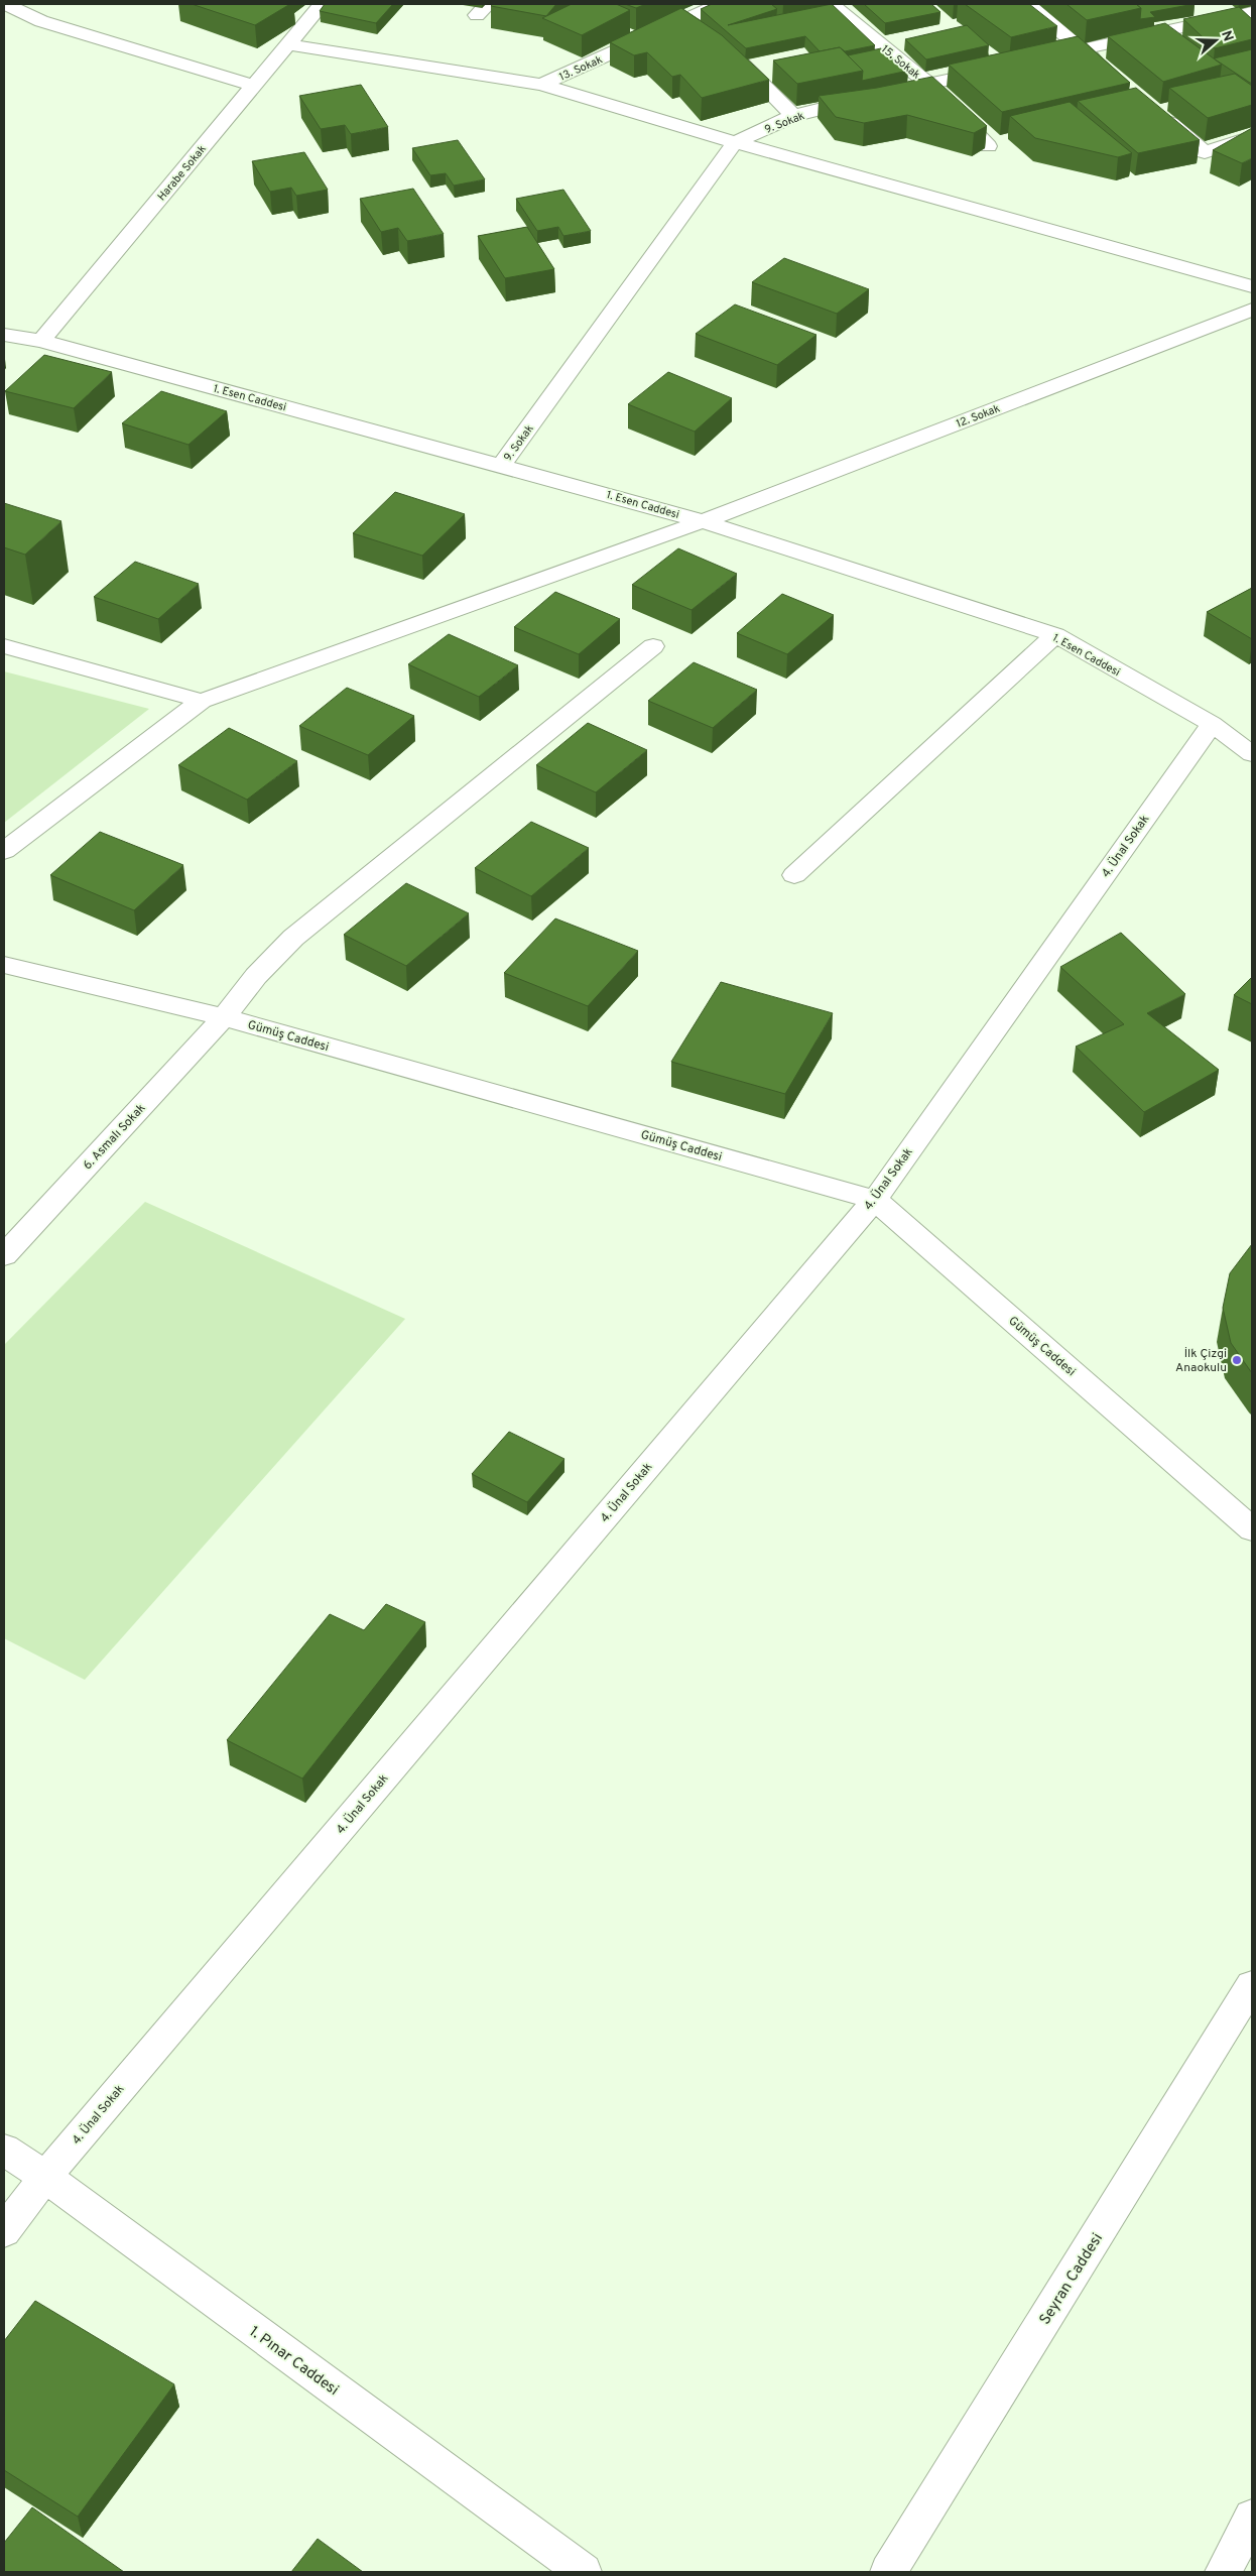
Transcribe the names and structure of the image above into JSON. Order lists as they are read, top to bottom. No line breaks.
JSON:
{"streets":{"street":["15. Sokak","13. Sokak","9. Sokak","Harabe Sokak","1. Esen Caddesi","12. Sokak","4. Ünal Sokak","Gümüş Caddesi","6. Asmalı Sokak","Seyran Caddesi","1. Pınar Caddesi"]},"crossings":[["15. Sokak","9. Sokak"],["9. Sokak","1. Esen Caddesi"],["Harabe Sokak","1. Esen Caddesi"],["1. Esen Caddesi","12. Sokak"],["1. Esen Caddesi","4. Ünal Sokak"],["4. Ünal Sokak","Gümüş Caddesi"],["4. Ünal Sokak","1. Pınar Caddesi"],["Gümüş Caddesi","6. Asmalı Sokak"]],"places":["İlk Çizgi Anaokulu"],"north":"right"}
